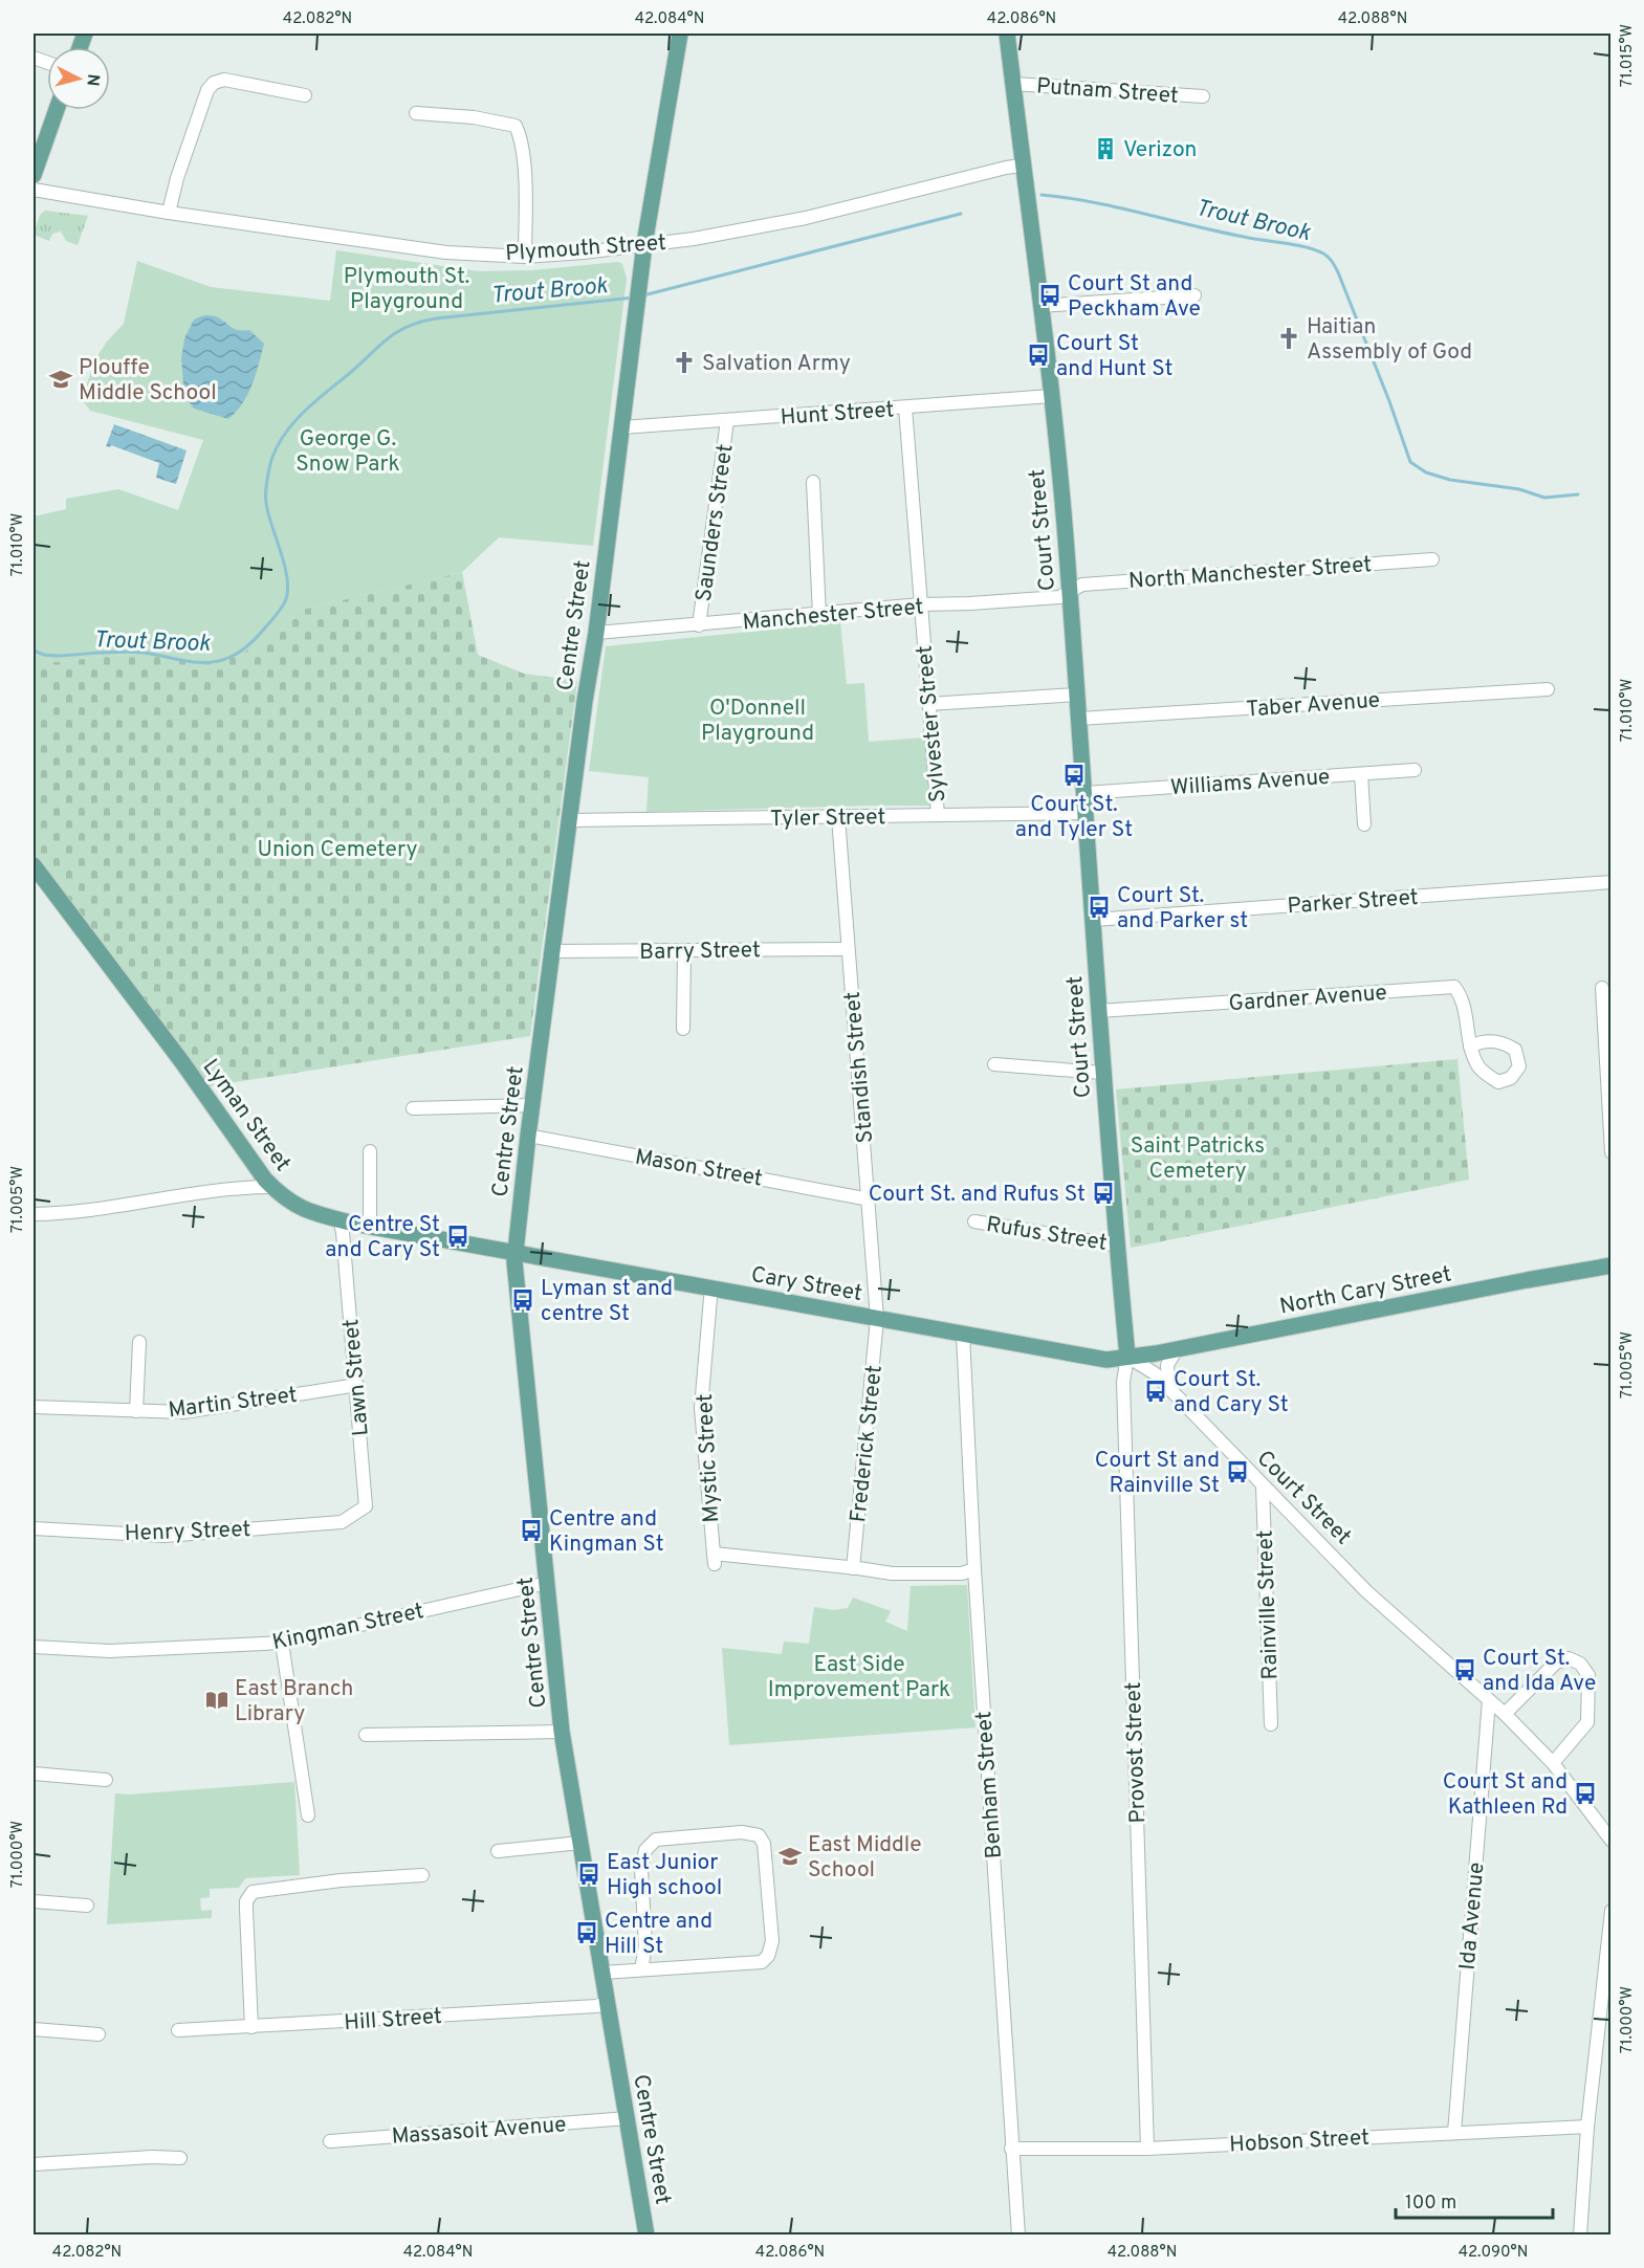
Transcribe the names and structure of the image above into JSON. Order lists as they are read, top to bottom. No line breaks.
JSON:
{"streets":{"main road":["Court Street","Centre Street","Lyman Street","Cary Street","North Cary Street"],"street":["Putnam Street","Plymouth Street","Hunt Street","Saunders Street","North Manchester Street","Manchester Street","Taber Avenue","Sylvester Street","Williams Avenue","Tyler Street","Parker Street","Barry Street","Gardner Avenue","Standish Street","Mason Street","Rufus Street","Lawn Street","Martin Street","Frederick Street","Mystic Street","Henry Street","Rainville Street","Kingman Street","Provost Street","Benham Street","Ida Avenue","Hill Street","Massasoit Avenue","Hobson Street"]},"crossings":[["Putnam Street","Court Street"],["Plymouth Street","Court Street"],["Plymouth Street","Centre Street"],["Hunt Street","Saunders Street"],["Hunt Street","Court Street"],["Hunt Street","Centre Street"],["Hunt Street","Sylvester Street"],["Saunders Street","Manchester Street"],["Court Street","North Manchester Street"],["Court Street","Manchester Street"],["Court Street","Taber Avenue"],["Court Street","Williams Avenue"],["Court Street","Tyler Street"],["Court Street","Parker Street"],["Court Street","Gardner Avenue"],["Court Street","Rufus Street"],["Court Street","Cary Street"],["Court Street","North Cary Street"],["Court Street","Rainville Street"],["Court Street","Provost Street"],["Court Street","Ida Avenue"],["North Manchester Street","Manchester Street"],["Manchester Street","Centre Street"],["Manchester Street","Sylvester Street"],["Centre Street","Tyler Street"],["Centre Street","Barry Street"],["Centre Street","Lyman Street"],["Centre Street","Mason Street"],["Centre Street","Cary Street"],["Centre Street","Kingman Street"],["Centre Street","Hill Street"],["Centre Street","Massasoit Avenue"],["Sylvester Street","Tyler Street"],["Tyler Street","Standish Street"],["Barry Street","Standish Street"],["Standish Street","Mason Street"],["Standish Street","Cary Street"],["Standish Street","Frederick Street"],["Lyman Street","Cary Street"],["Lyman Street","Lawn Street"],["Cary Street","North Cary Street"],["Cary Street","Frederick Street"],["Cary Street","Mystic Street"],["Cary Street","Provost Street"],["Cary Street","Benham Street"],["North Cary Street","Provost Street"],["Lawn Street","Martin Street"],["Lawn Street","Henry Street"],["Frederick Street","Mystic Street"],["Provost Street","Hobson Street"],["Benham Street","Hobson Street"],["Ida Avenue","Hobson Street"]],"water":["Trout Brook"],"parks":["Plymouth St. Playground","George G. Snow Park","O'Donnell Playground","Union Cemetery","Saint Patricks Cemetery","East Side Improvement Park"],"places":{"building":["Verizon"],"bus stop":["Court St and Peckham Ave","Court St and Hunt St","Court St. and Tyler St","Court St. and Parker st","Court St. and Rufus St","Centre St and Cary St","Lyman st and centre St","Court St. and Cary St","Court St and Rainville St","Centre and Kingman St","Court St. and Ida Ave","Court St and Kathleen Rd","East Junior High school","Centre and Hill St"],"church":["Haitian Assembly of God","Salvation Army"],"school or university":["Plouffe Middle School","East Middle School"],"library":["East Branch Library"]},"scale_bar":"100 m","north":"right","coordinates":["42.082°N","42.084°N","42.086°N","42.088°N","71.015°W","71.010°W","71.005°W","71.000°W","42.090°N"]}
